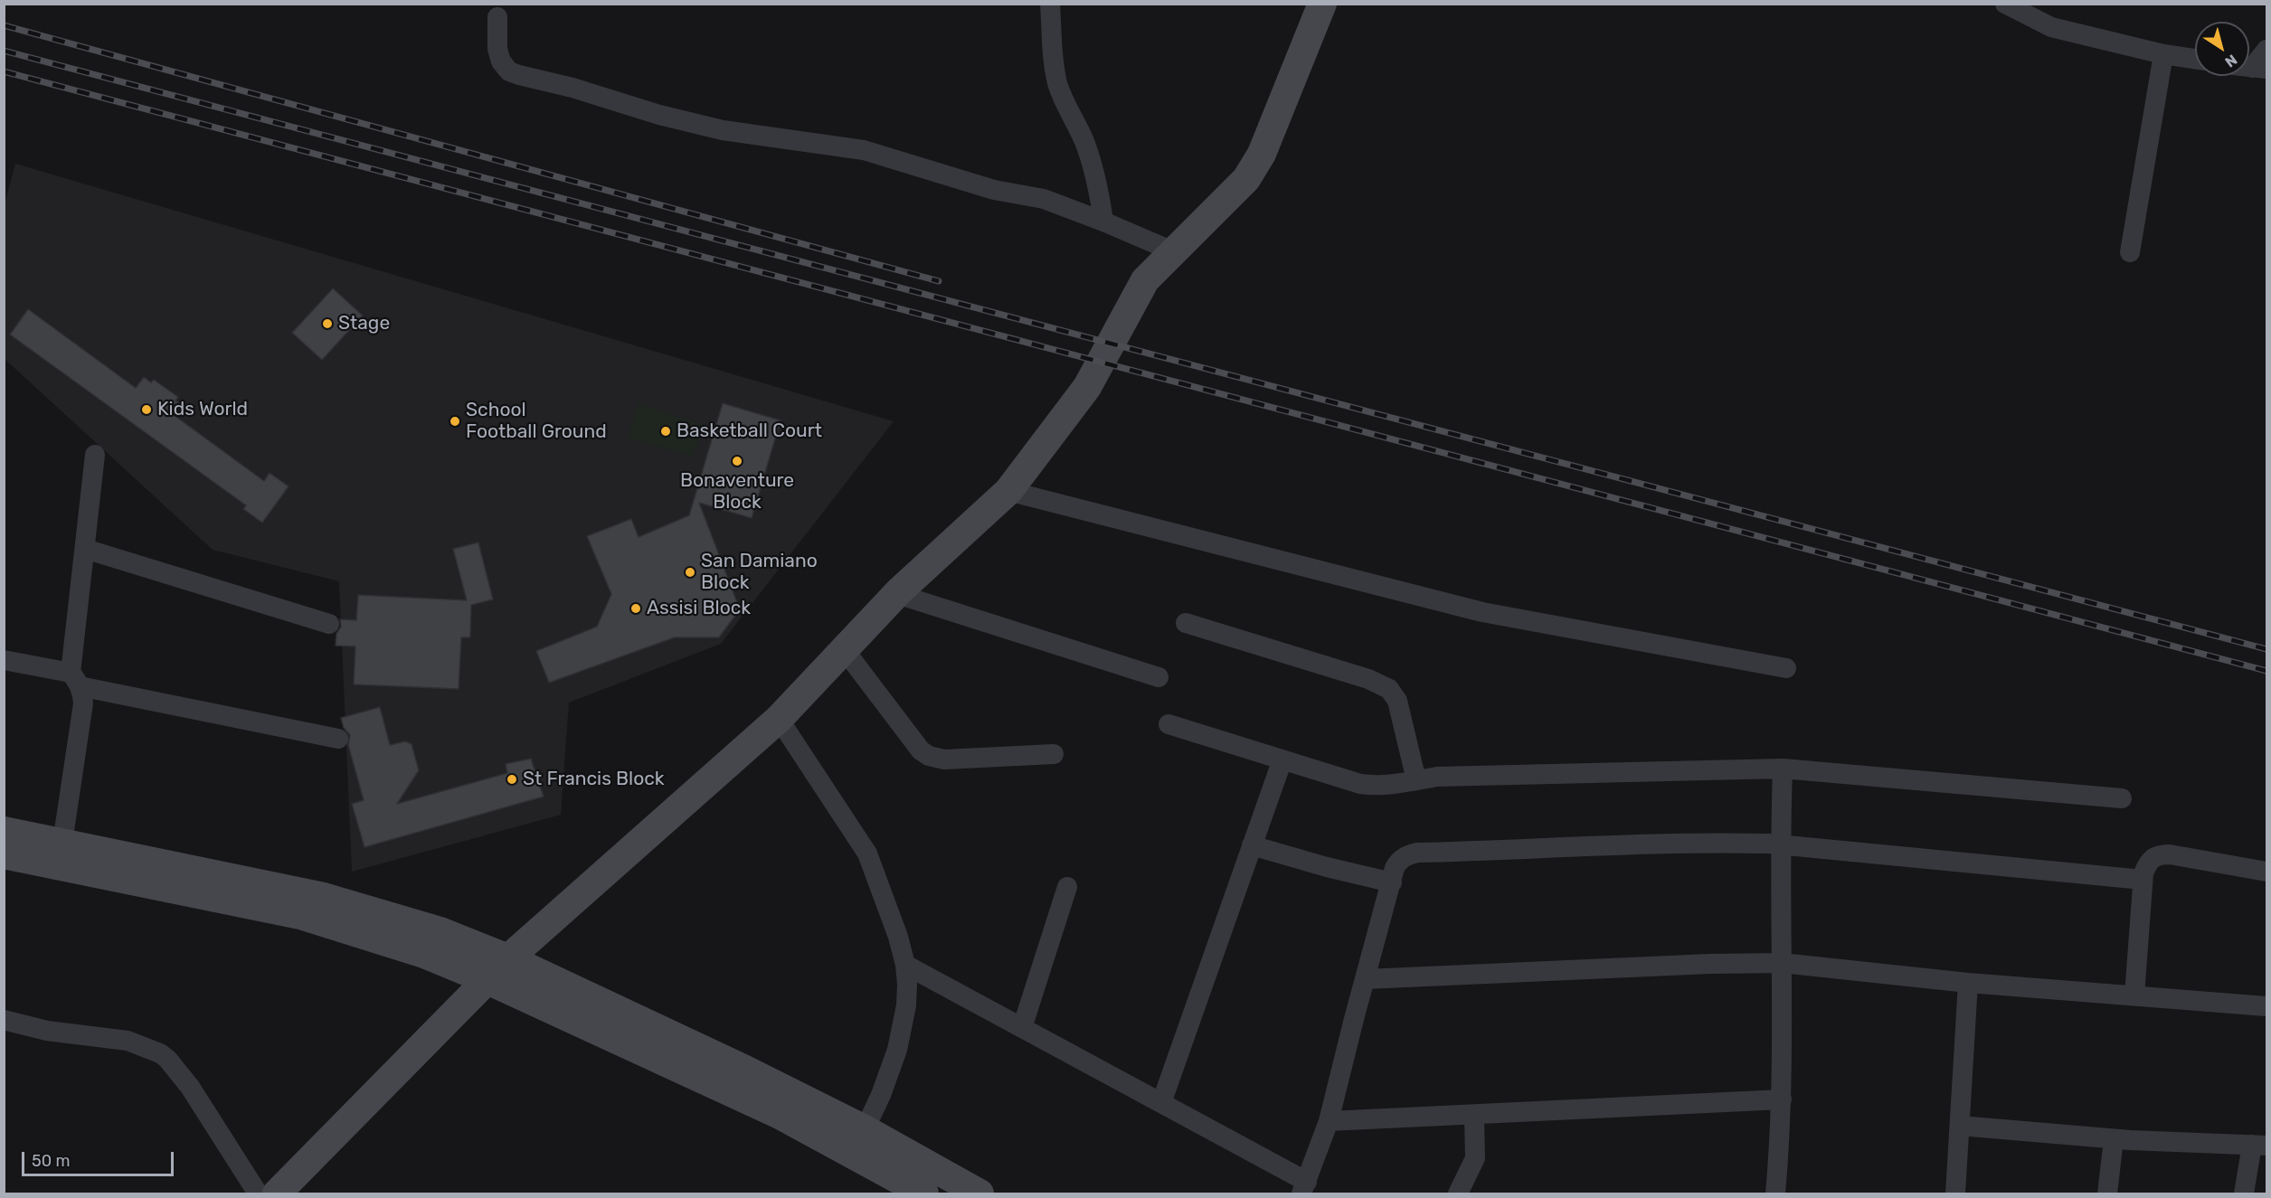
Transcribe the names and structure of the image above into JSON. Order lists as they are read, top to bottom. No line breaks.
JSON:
{"places":["Stage","Kids World","School Football Ground","Basketball Court","Bonaventure Block","San Damiano Block","Assisi Block","St Francis Block"],"scale_bar":"50 m","north":"bottom right"}
